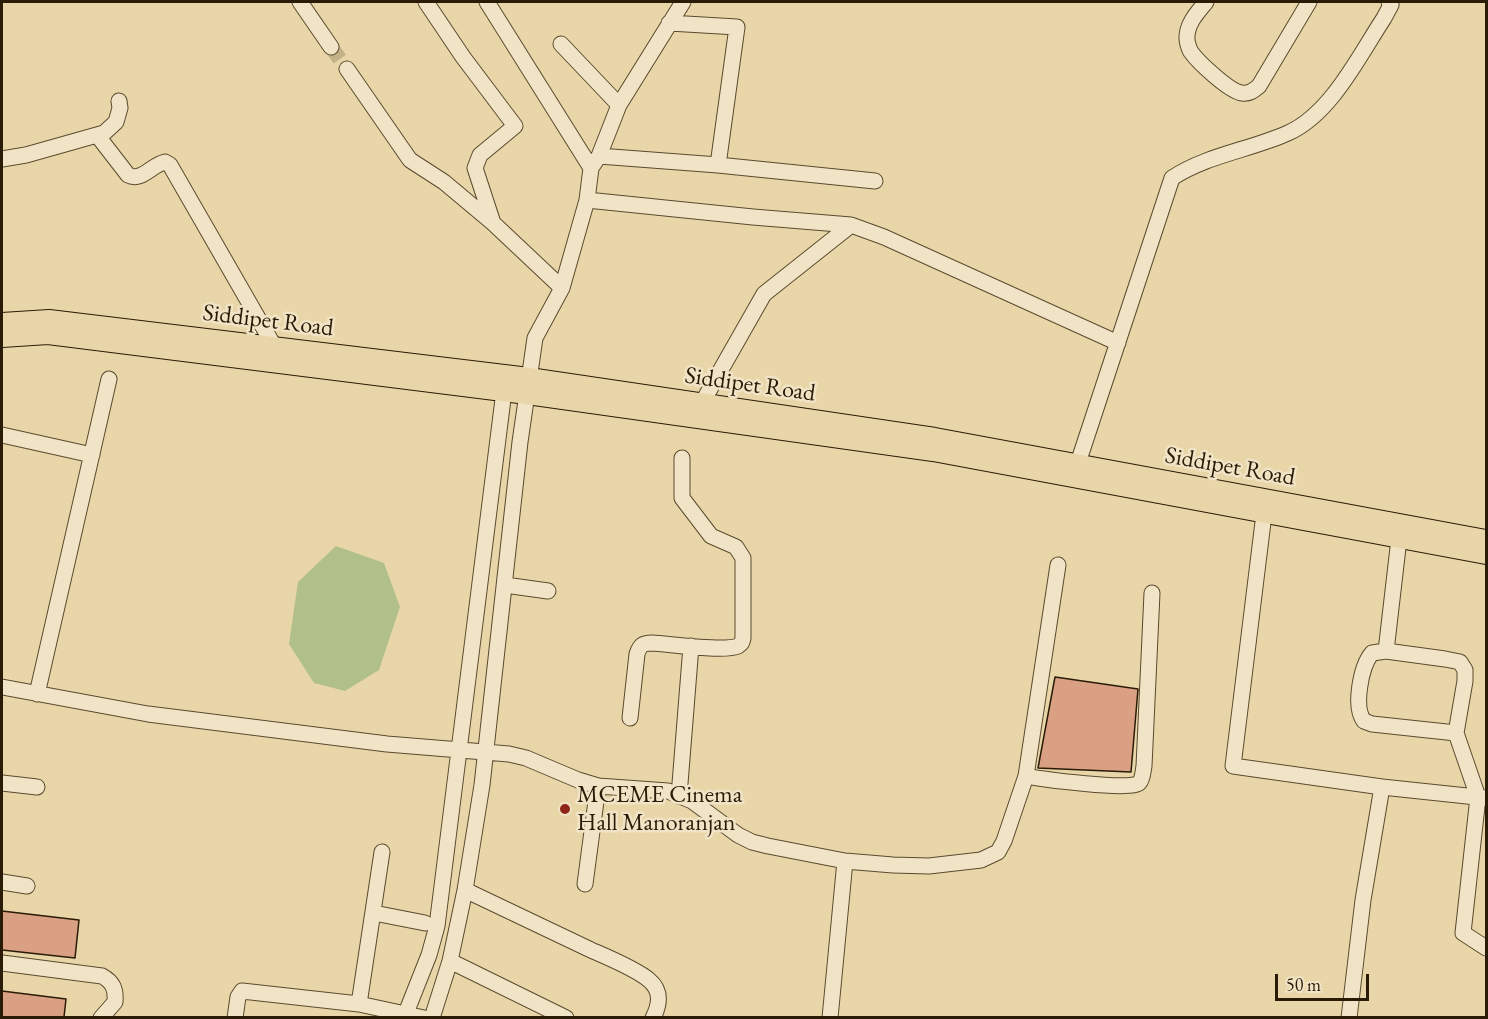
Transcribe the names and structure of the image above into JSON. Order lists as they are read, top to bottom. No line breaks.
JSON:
{"streets":{"main road":["Siddipet Road"]},"places":["MCEME Cinema Hall Manoranjan"],"scale_bar":"50 m"}
